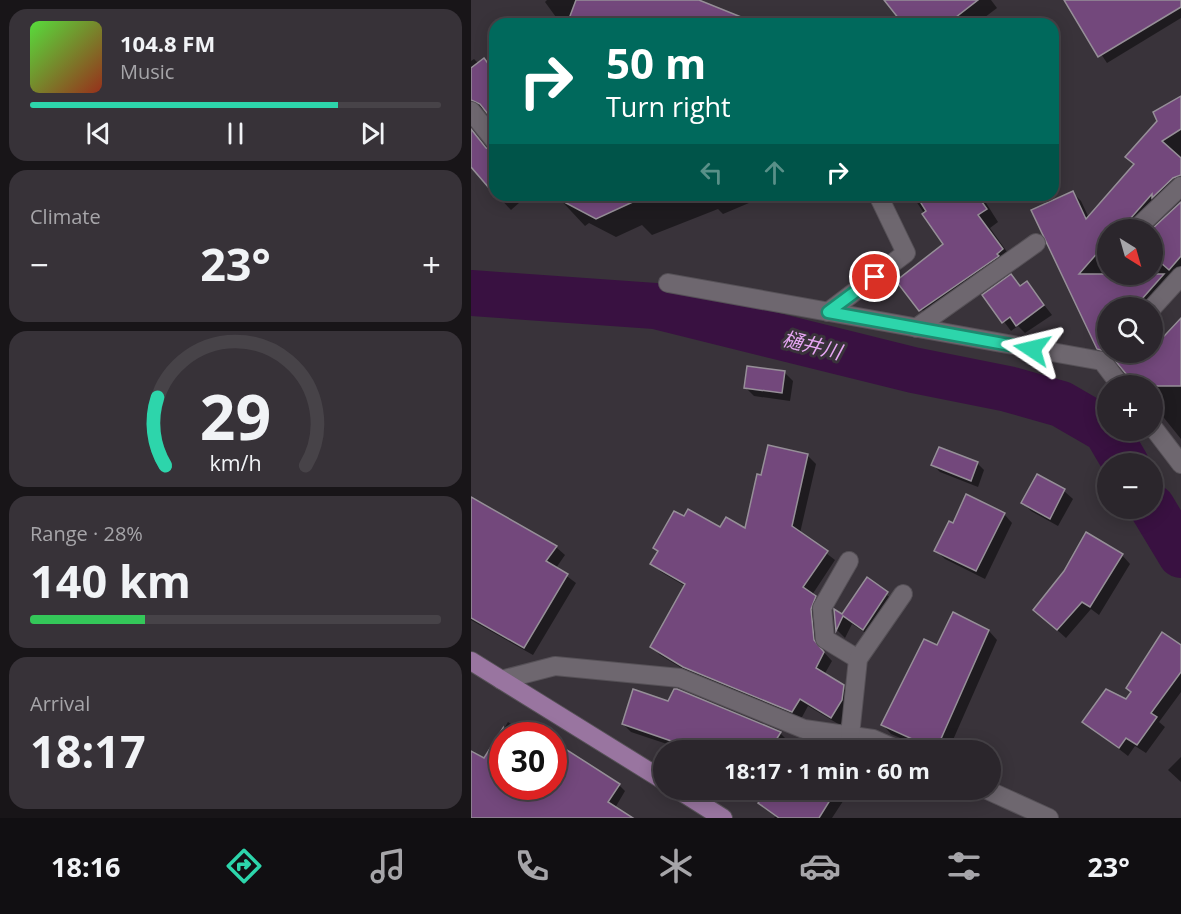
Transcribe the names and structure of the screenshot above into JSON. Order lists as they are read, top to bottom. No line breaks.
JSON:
{"water":["樋井川"],"north":"bottom right","page":{"turn":["50 m","Turn right"],"song":["104.8 FM","Music"],"tile":["Climate",["Range · 28%","140 km"],["Arrival","18:17"]],"map_buttons":["+","−"],"heat":["−","23°","+"],"limit":"30","trip":"18:17 · 1 min · 60 m","tabs":["18:16","23°"],"gauge":["29","km/h"]}}
